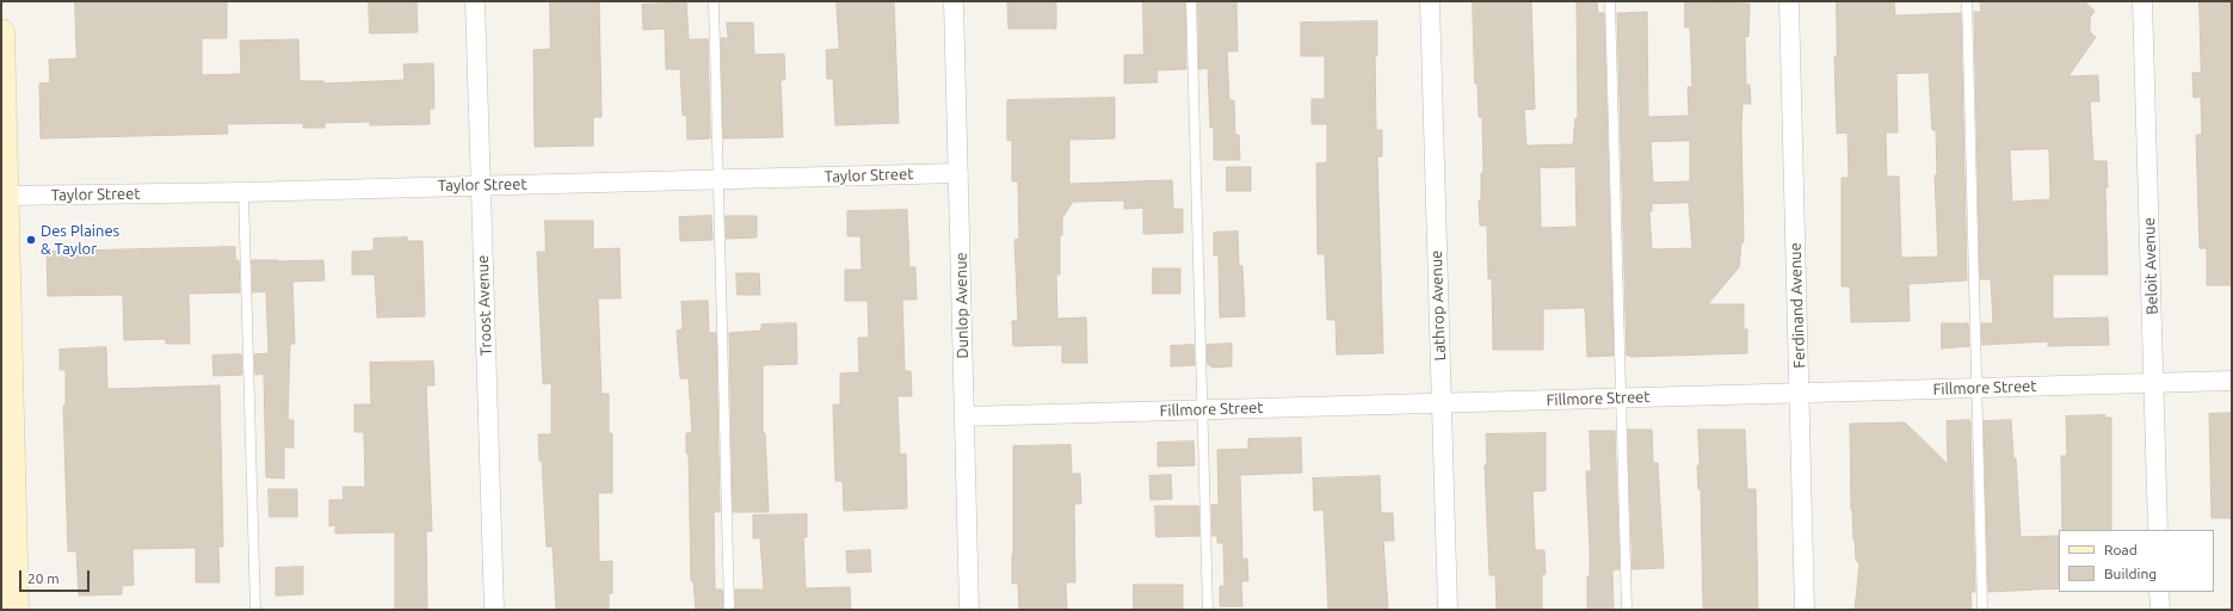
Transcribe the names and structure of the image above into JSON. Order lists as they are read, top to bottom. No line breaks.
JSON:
{"streets":{"street":["Taylor Street","Beloit Avenue","Troost Avenue","Dunlop Avenue","Lathrop Avenue","Ferdinand Avenue","Fillmore Street"]},"crossings":[["Taylor Street","Troost Avenue"],["Taylor Street","Dunlop Avenue"],["Beloit Avenue","Fillmore Street"],["Dunlop Avenue","Fillmore Street"],["Lathrop Avenue","Fillmore Street"],["Ferdinand Avenue","Fillmore Street"]],"places":["Des Plaines & Taylor"],"legend":["Road","Building"],"scale_bar":"20 m"}
